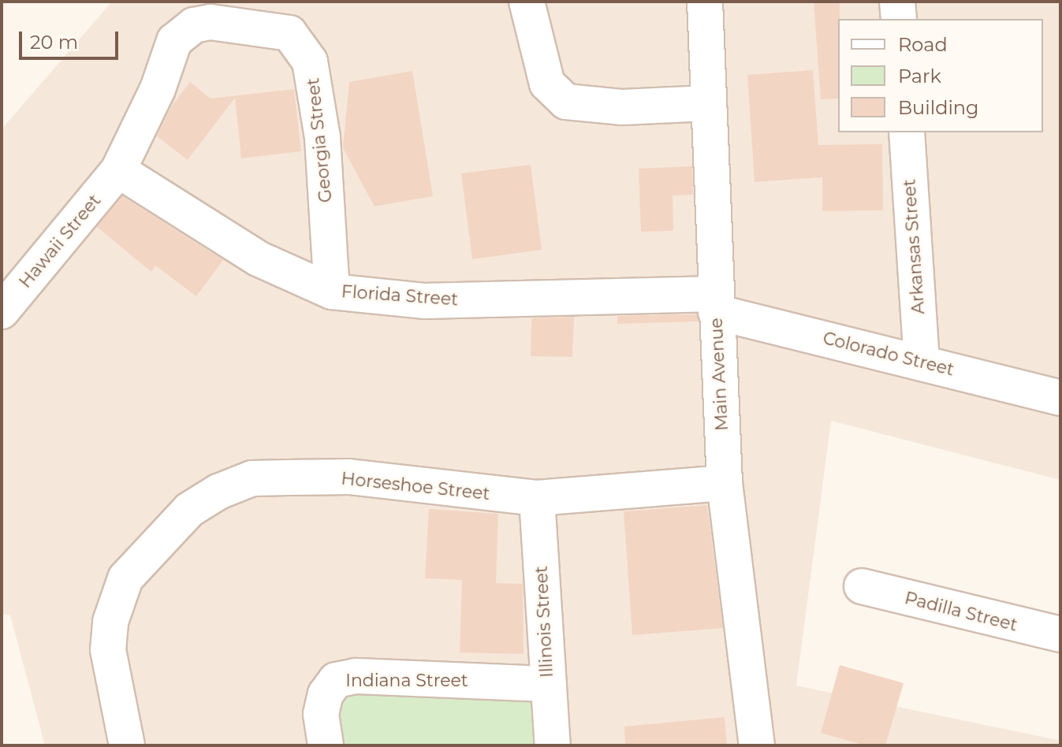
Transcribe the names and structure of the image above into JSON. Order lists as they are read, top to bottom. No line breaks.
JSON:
{"streets":{"street":["Georgia Street","Hawaii Street","Arkansas Street","Florida Street","Colorado Street","Main Avenue","Horseshoe Street","Padilla Street","Illinois Street","Indiana Street"]},"crossings":[["Georgia Street","Hawaii Street"],["Georgia Street","Florida Street"],["Hawaii Street","Florida Street"],["Arkansas Street","Colorado Street"],["Florida Street","Colorado Street"],["Florida Street","Main Avenue"],["Colorado Street","Main Avenue"],["Main Avenue","Horseshoe Street"],["Horseshoe Street","Illinois Street"],["Illinois Street","Indiana Street"]],"legend":["Road","Park","Building"],"scale_bar":"20 m"}
